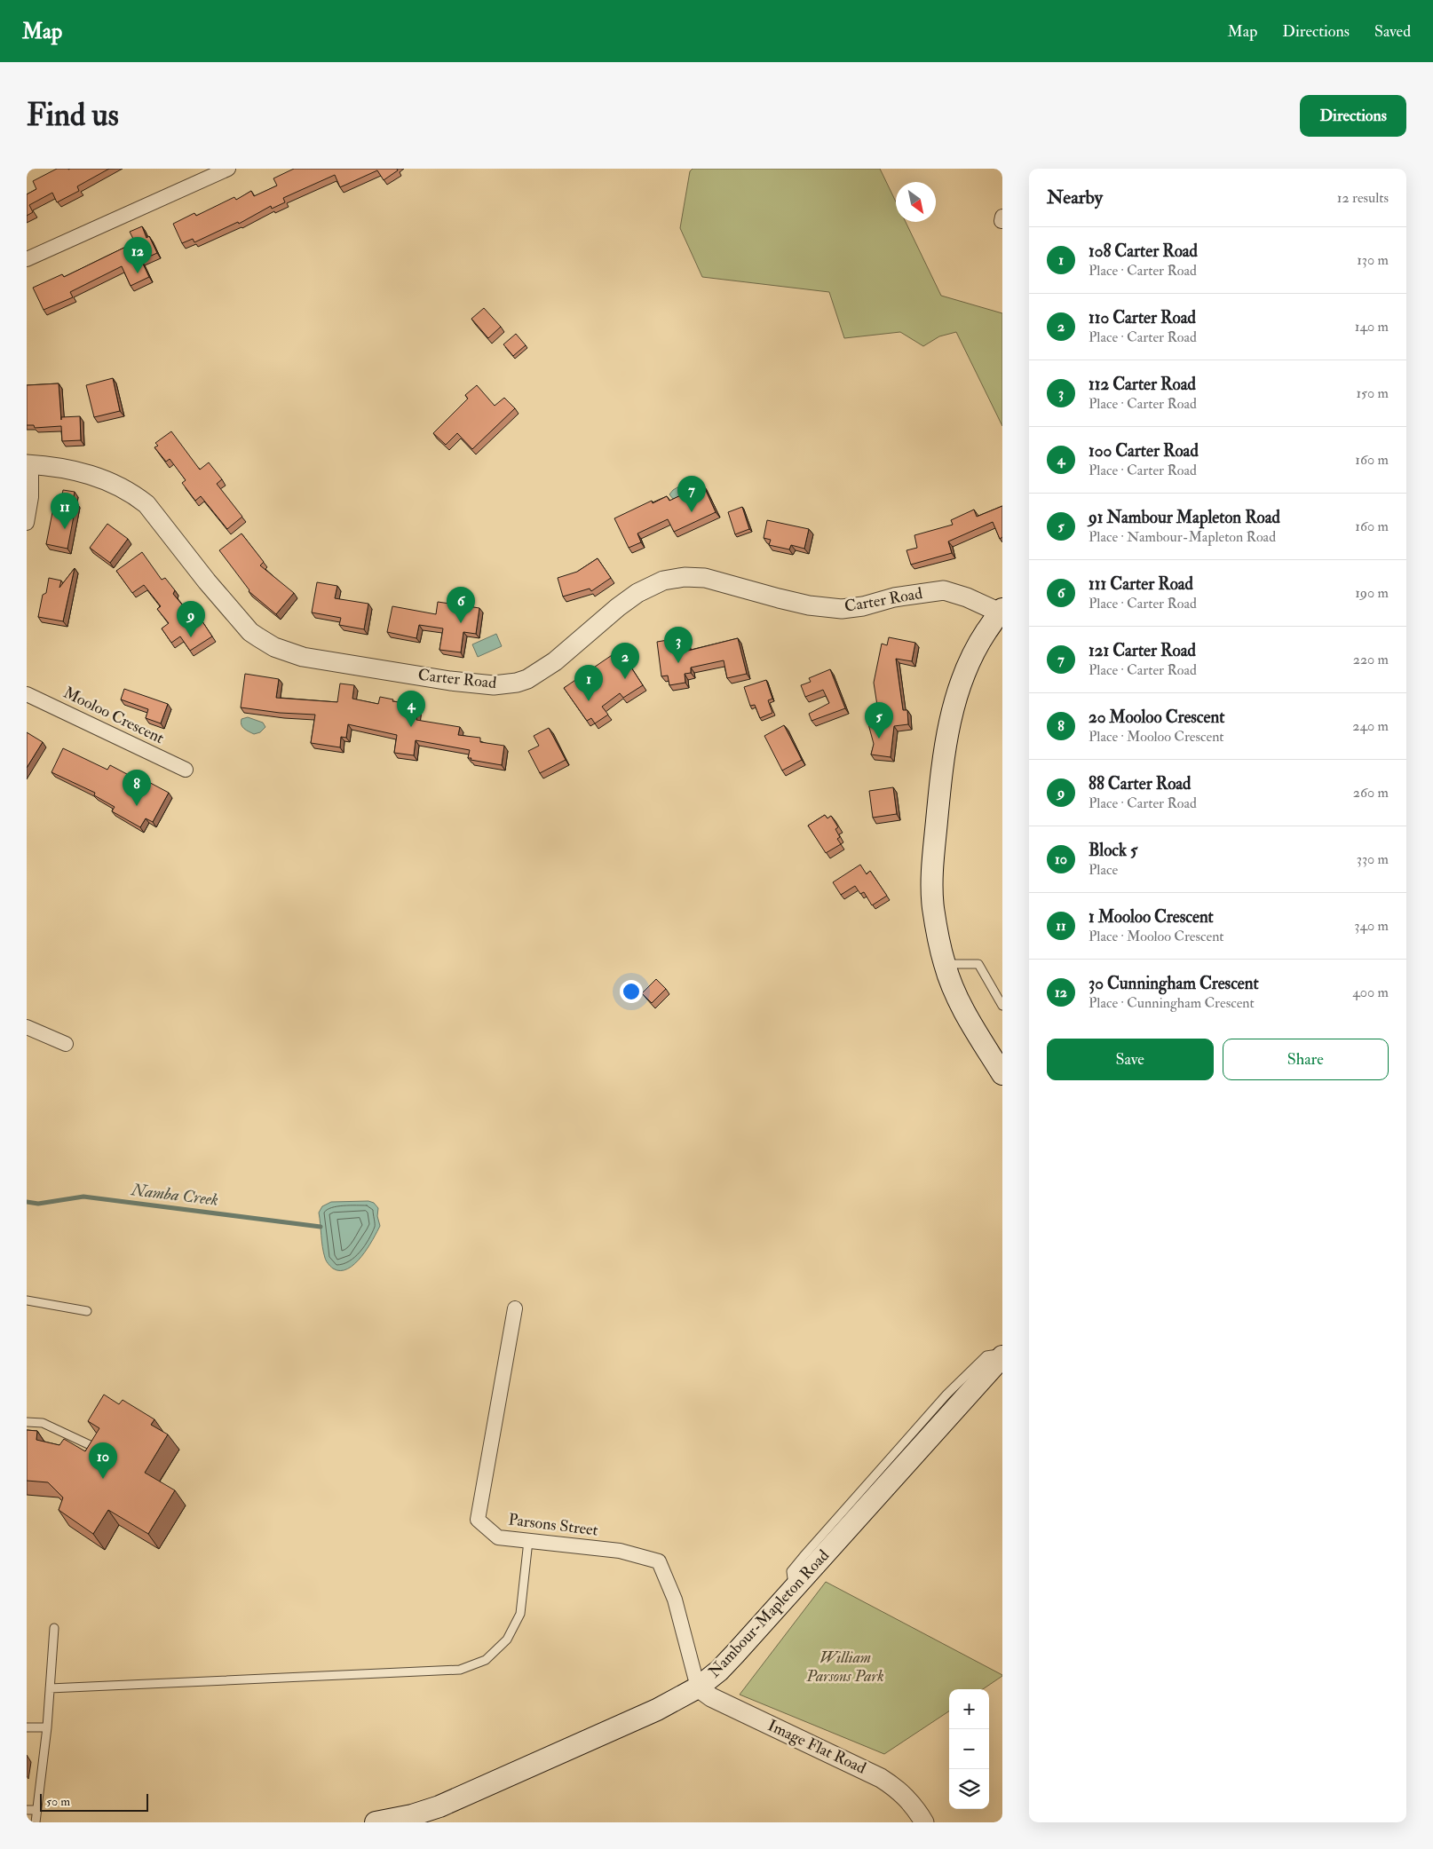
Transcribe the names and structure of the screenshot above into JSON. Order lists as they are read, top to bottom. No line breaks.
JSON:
{"streets":{"main road":["Nambour-Mapleton Road"],"street":["Carter Road","Mooloo Crescent","Parsons Street","Image Flat Road"]},"crossings":[["Parsons Street","Nambour-Mapleton Road"],["Parsons Street","Image Flat Road"],["Nambour-Mapleton Road","Image Flat Road"]],"water":["Namba Creek"],"parks":["William Parsons Park"],"scale_bar":"50 m","north":"bottom right","page":{"header":"Map","nav":["Map","Directions","Saved"],"buttons":["Directions",["Save","Share"]],"title":"Find us","heading":["Nearby","12 results"],"list":[{"mark":"1","name":"108 Carter Road","note":"Place · Carter Road","value":"130 m"},{"mark":"2","name":"110 Carter Road","note":"Place · Carter Road","value":"140 m"},{"mark":"3","name":"112 Carter Road","note":"Place · Carter Road","value":"150 m"},{"mark":"4","name":"100 Carter Road","note":"Place · Carter Road","value":"160 m"},{"mark":"5","name":"91 Nambour Mapleton Road","note":"Place · Nambour-Mapleton Road","value":"160 m"},{"mark":"6","name":"111 Carter Road","note":"Place · Carter Road","value":"190 m"},{"mark":"7","name":"121 Carter Road","note":"Place · Carter Road","value":"220 m"},{"mark":"8","name":"20 Mooloo Crescent","note":"Place · Mooloo Crescent","value":"240 m"},{"mark":"9","name":"88 Carter Road","note":"Place · Carter Road","value":"260 m"},{"mark":"10","name":"Block 5","note":"Place","value":"330 m"},{"mark":"11","name":"1 Mooloo Crescent","note":"Place · Mooloo Crescent","value":"340 m"},{"mark":"12","name":"30 Cunningham Crescent","note":"Place · Cunningham Crescent","value":"400 m"}],"pins":["12","7","11","6","9","3","2","1","4","5","8","10"],"map_buttons":["+","−"],"scale":"50 m"}}
